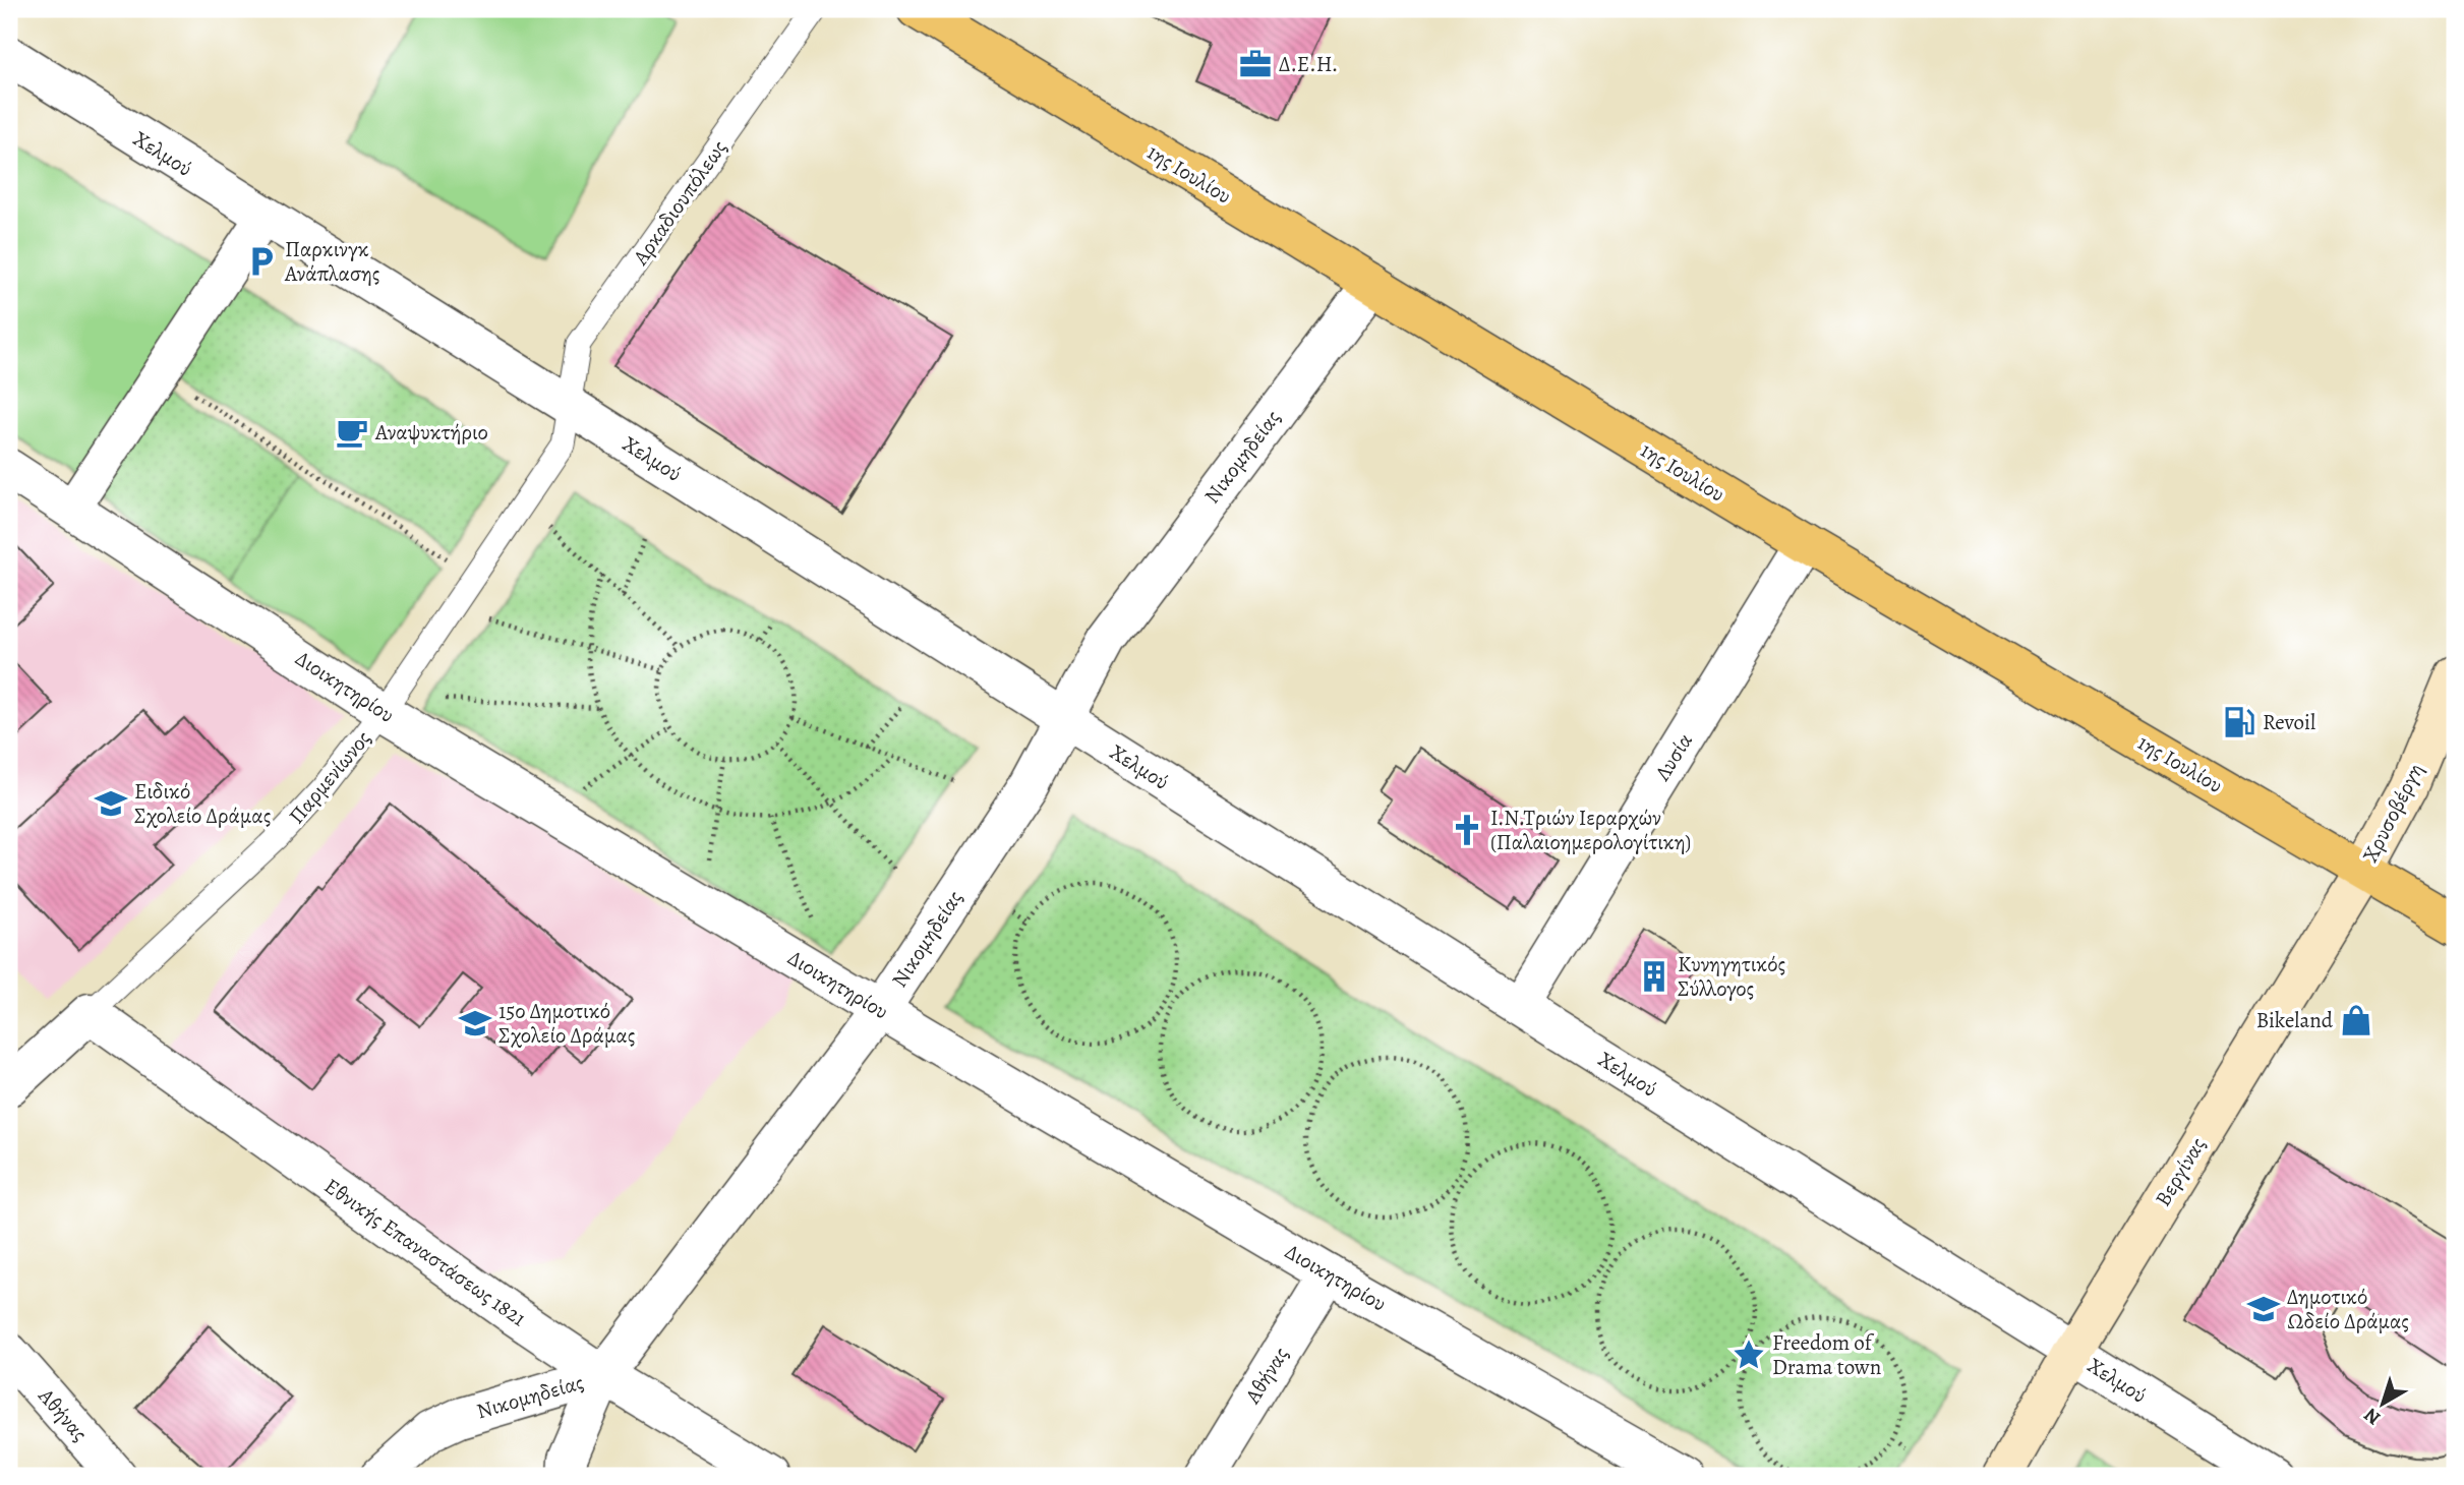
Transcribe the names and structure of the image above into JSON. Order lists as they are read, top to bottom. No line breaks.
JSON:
{"streets":{"main road":["1ης Ιουλίου","Χρυσοβέργη","Βεργίνας"],"street":["Χελμού","Νικομηδείας","Διοικητηρίου","Λυσία","Παρμενίωνος","Εθνικής Επαναστάσεως 1821","Αθήνας"],"lane":["Αρκαδιουπόλεως"]},"crossings":[["Χελμού","Αρκαδιουπόλεως"],["Χελμού","Νικομηδείας"],["Χελμού","Λυσία"],["Χελμού","Παρμενίωνος"],["Χελμού","Βεργίνας"],["1ης Ιουλίου","Νικομηδείας"],["1ης Ιουλίου","Λυσία"],["1ης Ιουλίου","Χρυσοβέργη"],["1ης Ιουλίου","Βεργίνας"],["Αρκαδιουπόλεως","Παρμενίωνος"],["Νικομηδείας","Διοικητηρίου"],["Νικομηδείας","Εθνικής Επαναστάσεως 1821"],["Διοικητηρίου","Παρμενίωνος"],["Διοικητηρίου","Αθήνας"],["Παρμενίωνος","Εθνικής Επαναστάσεως 1821"],["Χρυσοβέργη","Βεργίνας"]],"places":{"office":["Δ.Ε.Η."],"parking":["Παρκινγκ Ανάπλασης"],"cafe":["Αναψυκτήριο"],"fuel station":["Revoil"],"school or university":["Ειδικό Σχολείο Δράμας","15ο Δημοτικό Σχολείο Δράμας","Δημοτικό Ωδείο Δράμας"],"church":["Ι.Ν.Τριών Ιεραρχών (Παλαιοημερολογίτικη)"],"building":["Κυνηγητικός Σύλλογος"],"shop":["Bikeland"],"place":["Freedom of Drama town"]},"north":"bottom left"}
